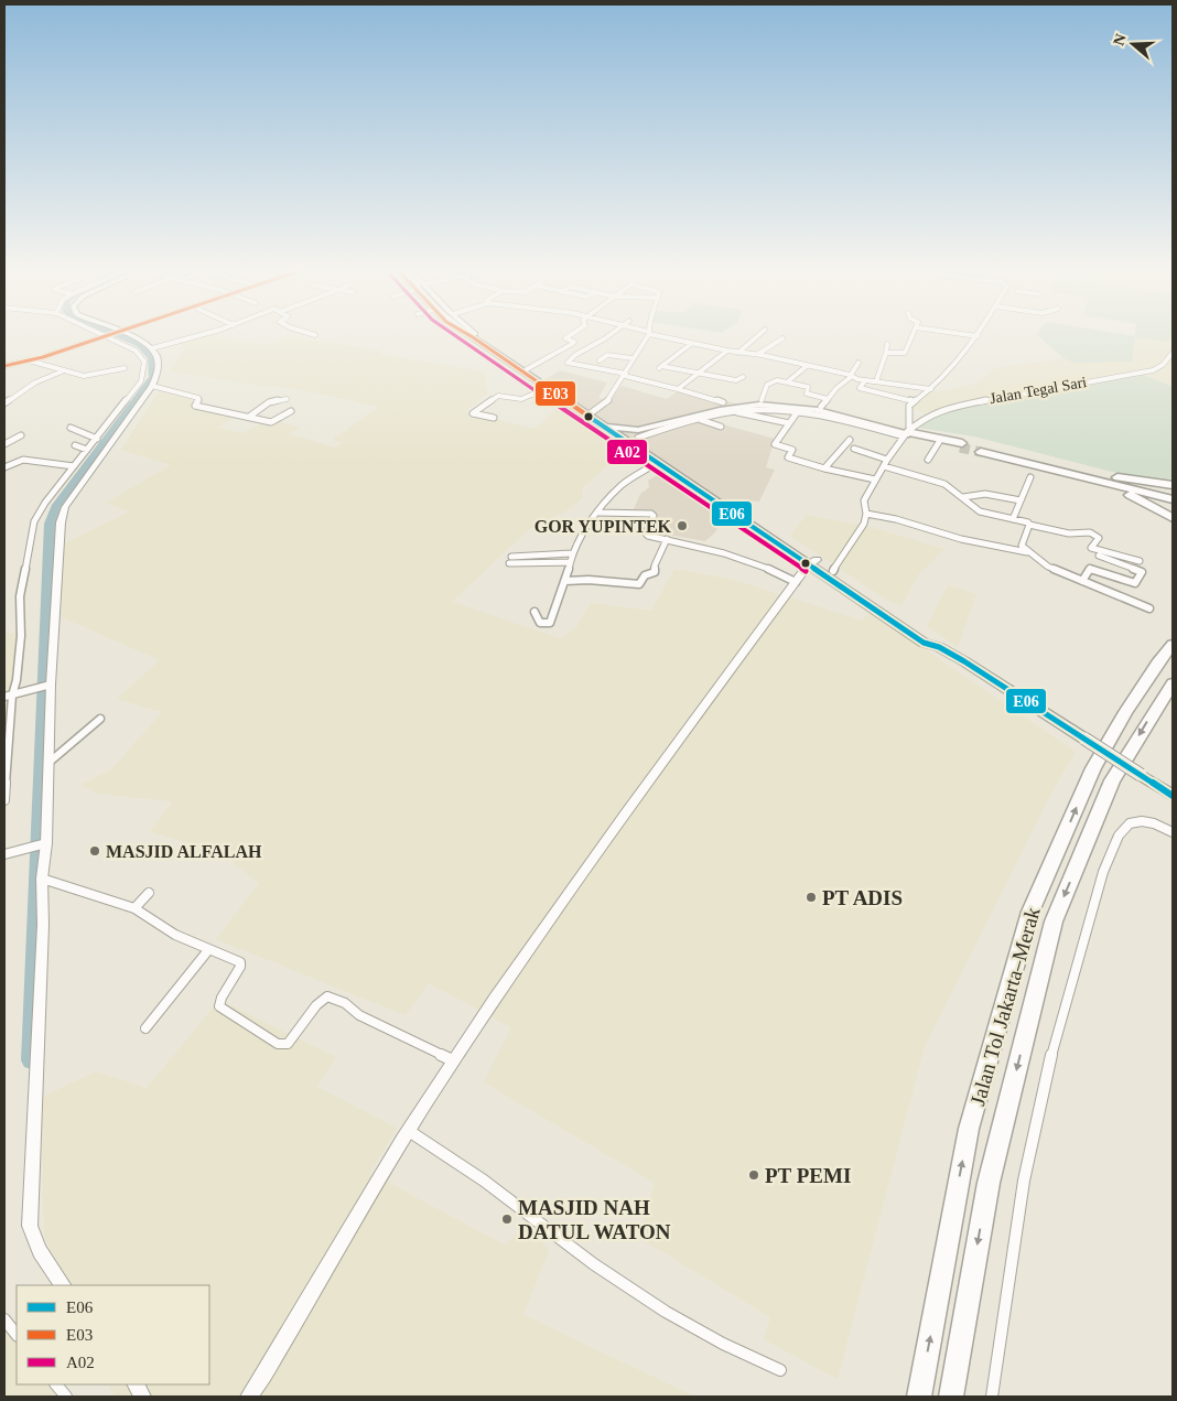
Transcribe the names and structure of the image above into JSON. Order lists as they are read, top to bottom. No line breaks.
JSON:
{"streets":{"highway":["Jalan Tol Jakarta–Merak"],"street":["Jalan Tegal Sari"]},"places":["GOR YUPINTEK","MASJID ALFALAH","PT ADIS","PT PEMI","MASJID NAH DATUL WATON"],"lines":["transit line E03","transit line A02","transit line E06"],"legend":["E06","E03","A02"],"north":"left"}
